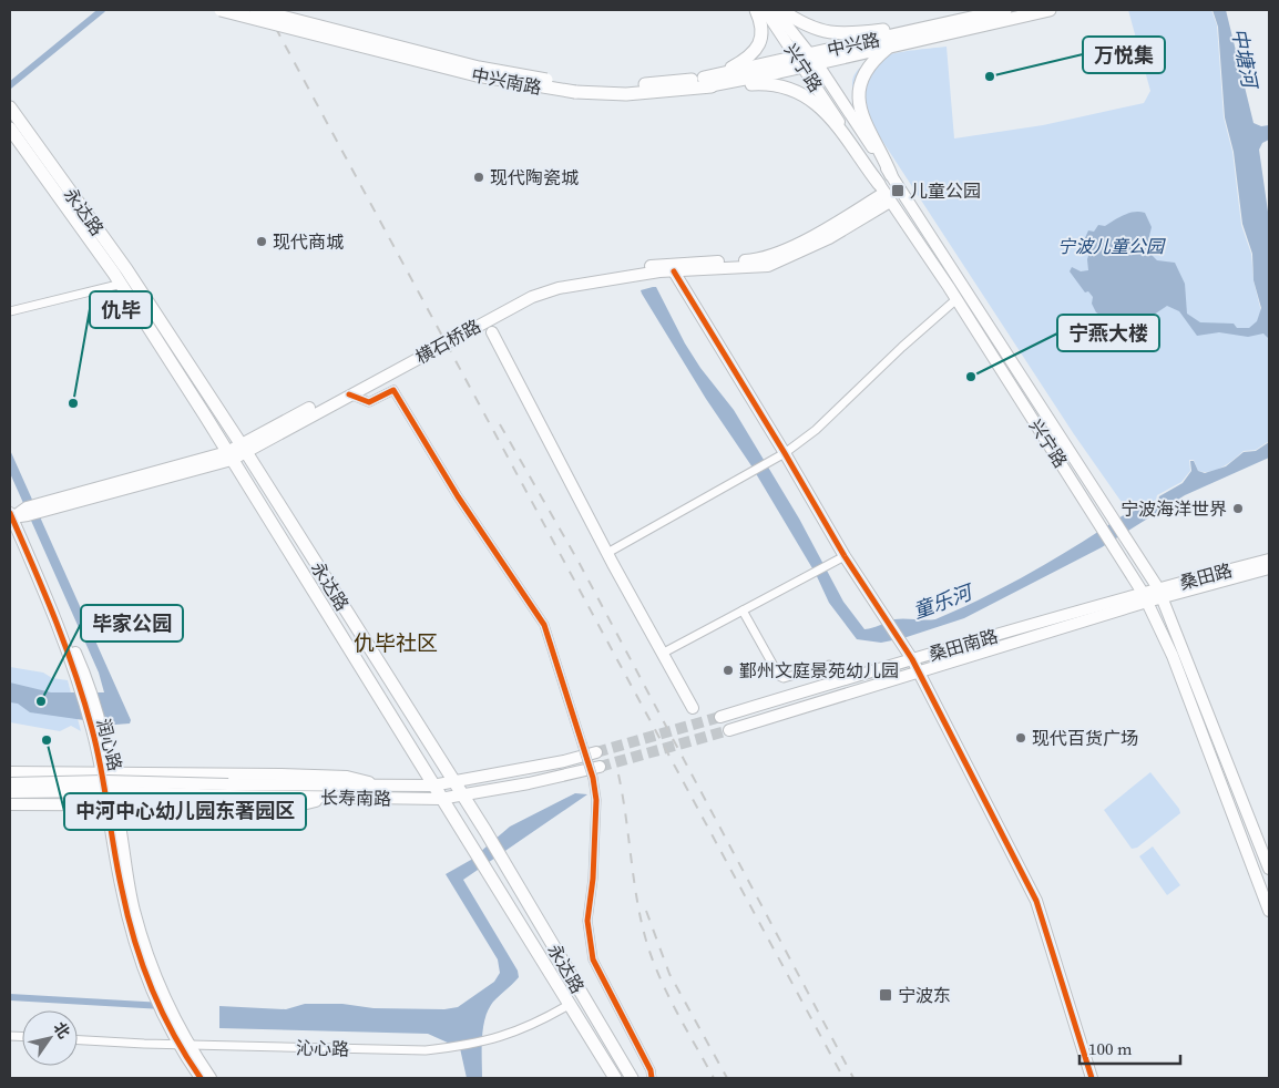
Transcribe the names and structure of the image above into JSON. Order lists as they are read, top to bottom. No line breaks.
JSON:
{"streets":{"main road":["中兴路","兴宁路","中兴南路","永达路","横石桥路","桑田路","桑田南路","润心路","长寿南路"],"street":["沁心路"]},"crossings":[["中兴路","兴宁路"],["中兴路","中兴南路"],["兴宁路","中兴南路"],["兴宁路","横石桥路"],["兴宁路","桑田路"],["兴宁路","桑田南路"],["中兴南路","横石桥路"],["永达路","横石桥路"],["永达路","长寿南路"],["永达路","沁心路"],["横石桥路","润心路"],["桑田路","桑田南路"],["润心路","沁心路"]],"districts":["仇毕社区"],"water":["中塘河","童乐河"],"parks":["宁波儿童公园"],"places":{"other":["万悦集","现代陶瓷城","现代商城","宁燕大楼","仇毕","宁波海洋世界","鄞州文庭景苑幼儿园","毕家公园","现代百货广场","中河中心幼儿园东著园区"],"transit":["儿童公园","宁波东"]},"scale_bar":"100 m","north":"top right"}
